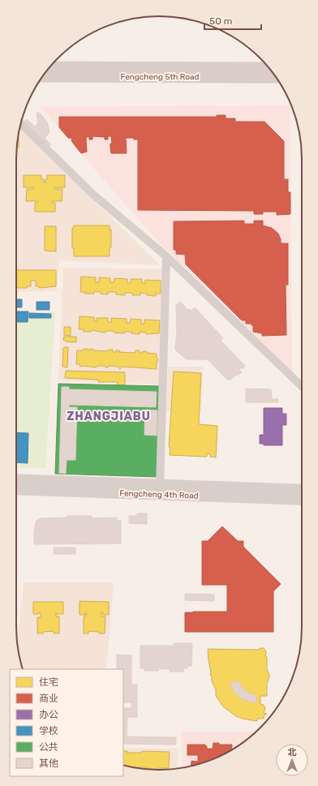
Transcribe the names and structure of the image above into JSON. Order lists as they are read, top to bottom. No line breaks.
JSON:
{"streets":{"main road":["Fengcheng 5th Road"],"street":["Fengcheng 4th Road"]},"districts":["ZHANGJIABU"],"legend":["住宅","商业","办公","学校","公共","其他"],"scale_bar":"50 m","north":"top"}
